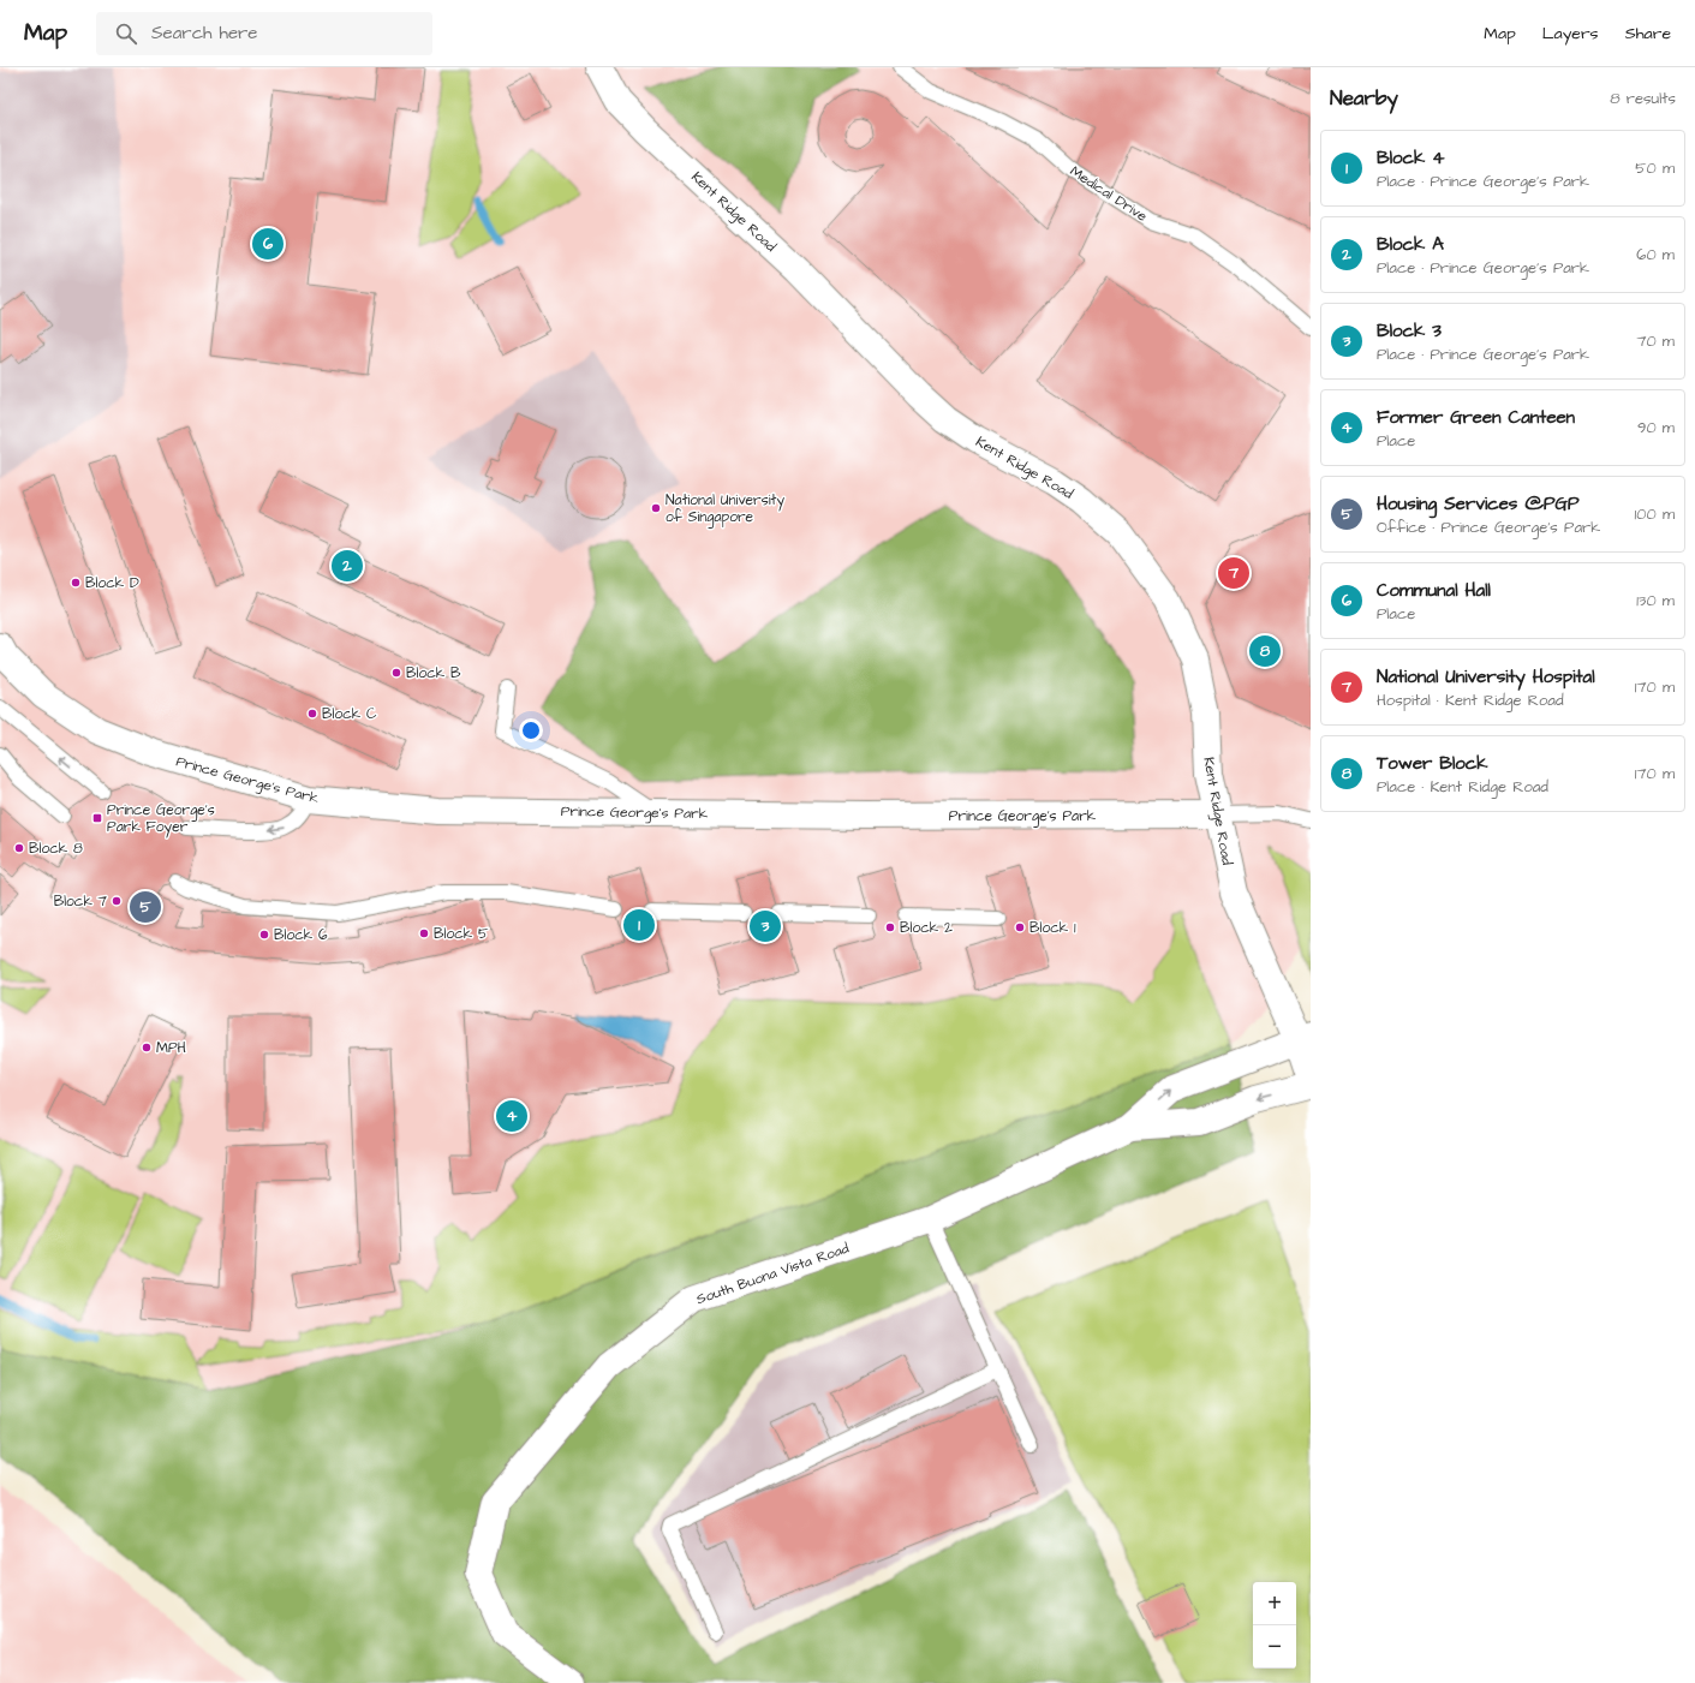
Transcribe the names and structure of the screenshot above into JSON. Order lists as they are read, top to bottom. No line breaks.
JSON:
{"streets":{"street":["Kent Ridge Road","Prince George's Park","South Buona Vista Road"],"lane":["Medical Drive"]},"crossings":[["Kent Ridge Road","Prince George's Park"],["Kent Ridge Road","South Buona Vista Road"]],"places":{"other":["National University of Singapore","Block D","Block B","Block C","Block 8","Block 7","Block 2","Block 1","Block 5","Block 6","MPH"],"transit":["Prince George's Park Foyer"]},"page":{"header":"Map","search":"Search here","nav":["Map","Layers","Share"],"heading":["Nearby","8 results"],"list":[{"mark":"1","name":"Block 4","note":"Place · Prince George's Park","value":"50 m"},{"mark":"2","name":"Block A","note":"Place · Prince George's Park","value":"60 m"},{"mark":"3","name":"Block 3","note":"Place · Prince George's Park","value":"70 m"},{"mark":"4","name":"Former Green Canteen","note":"Place","value":"90 m"},{"mark":"5","name":"Housing Services @PGP","note":"Office · Prince George's Park","value":"100 m"},{"mark":"6","name":"Communal Hall","note":"Place","value":"130 m"},{"mark":"7","name":"National University Hospital","note":"Hospital · Kent Ridge Road","value":"170 m"},{"mark":"8","name":"Tower Block","note":"Place · Kent Ridge Road","value":"170 m"}],"pins":["6","2","7","8","5","1","3","4"],"map_buttons":["+","−"]}}
